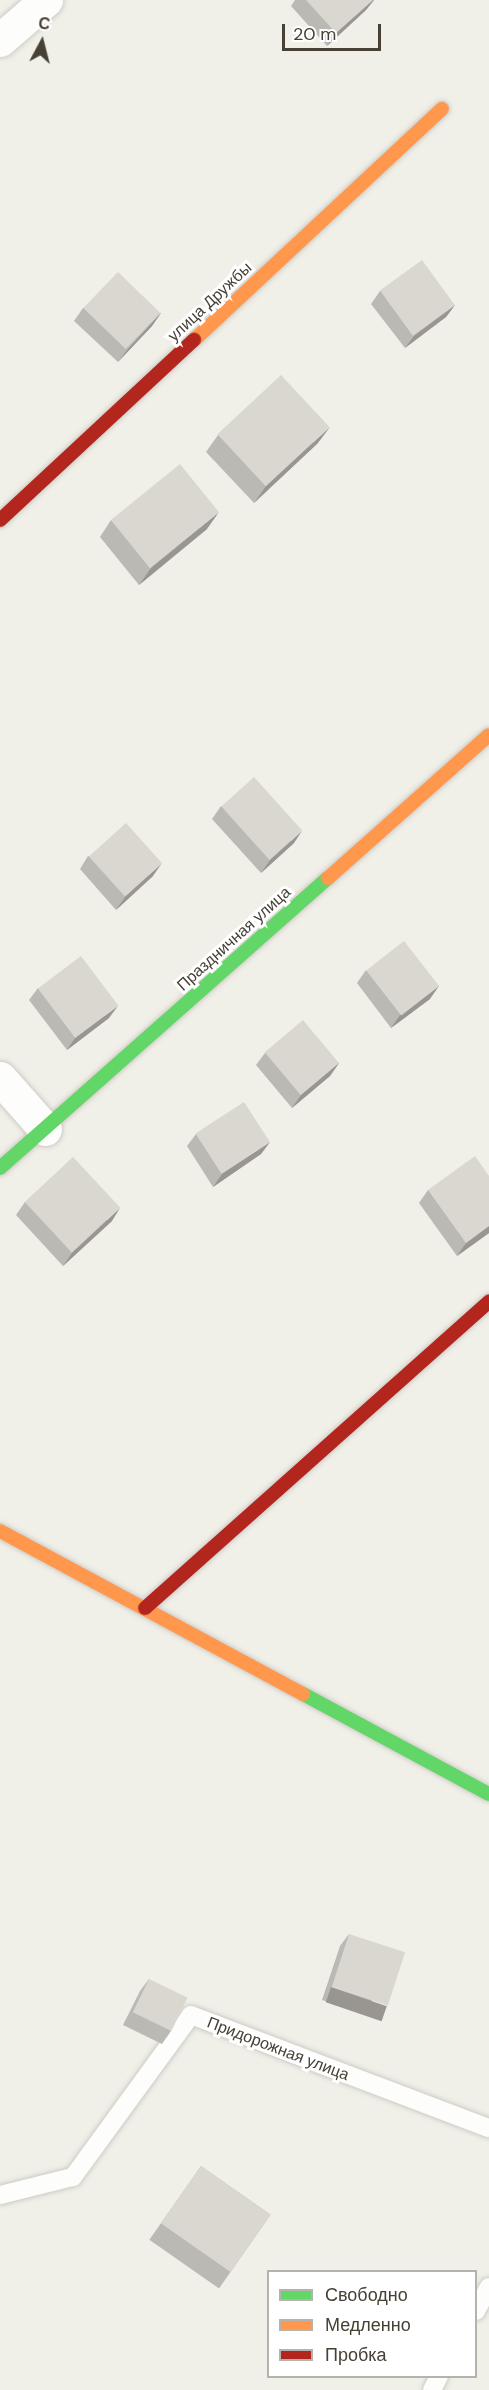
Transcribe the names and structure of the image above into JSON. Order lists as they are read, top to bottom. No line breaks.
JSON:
{"streets":{"street":["улица Дружбы","Праздничная улица"],"lane":["Придорожная улица"]},"legend":["Свободно","Медленно","Пробка"],"scale_bar":"20 m","north":"top"}
